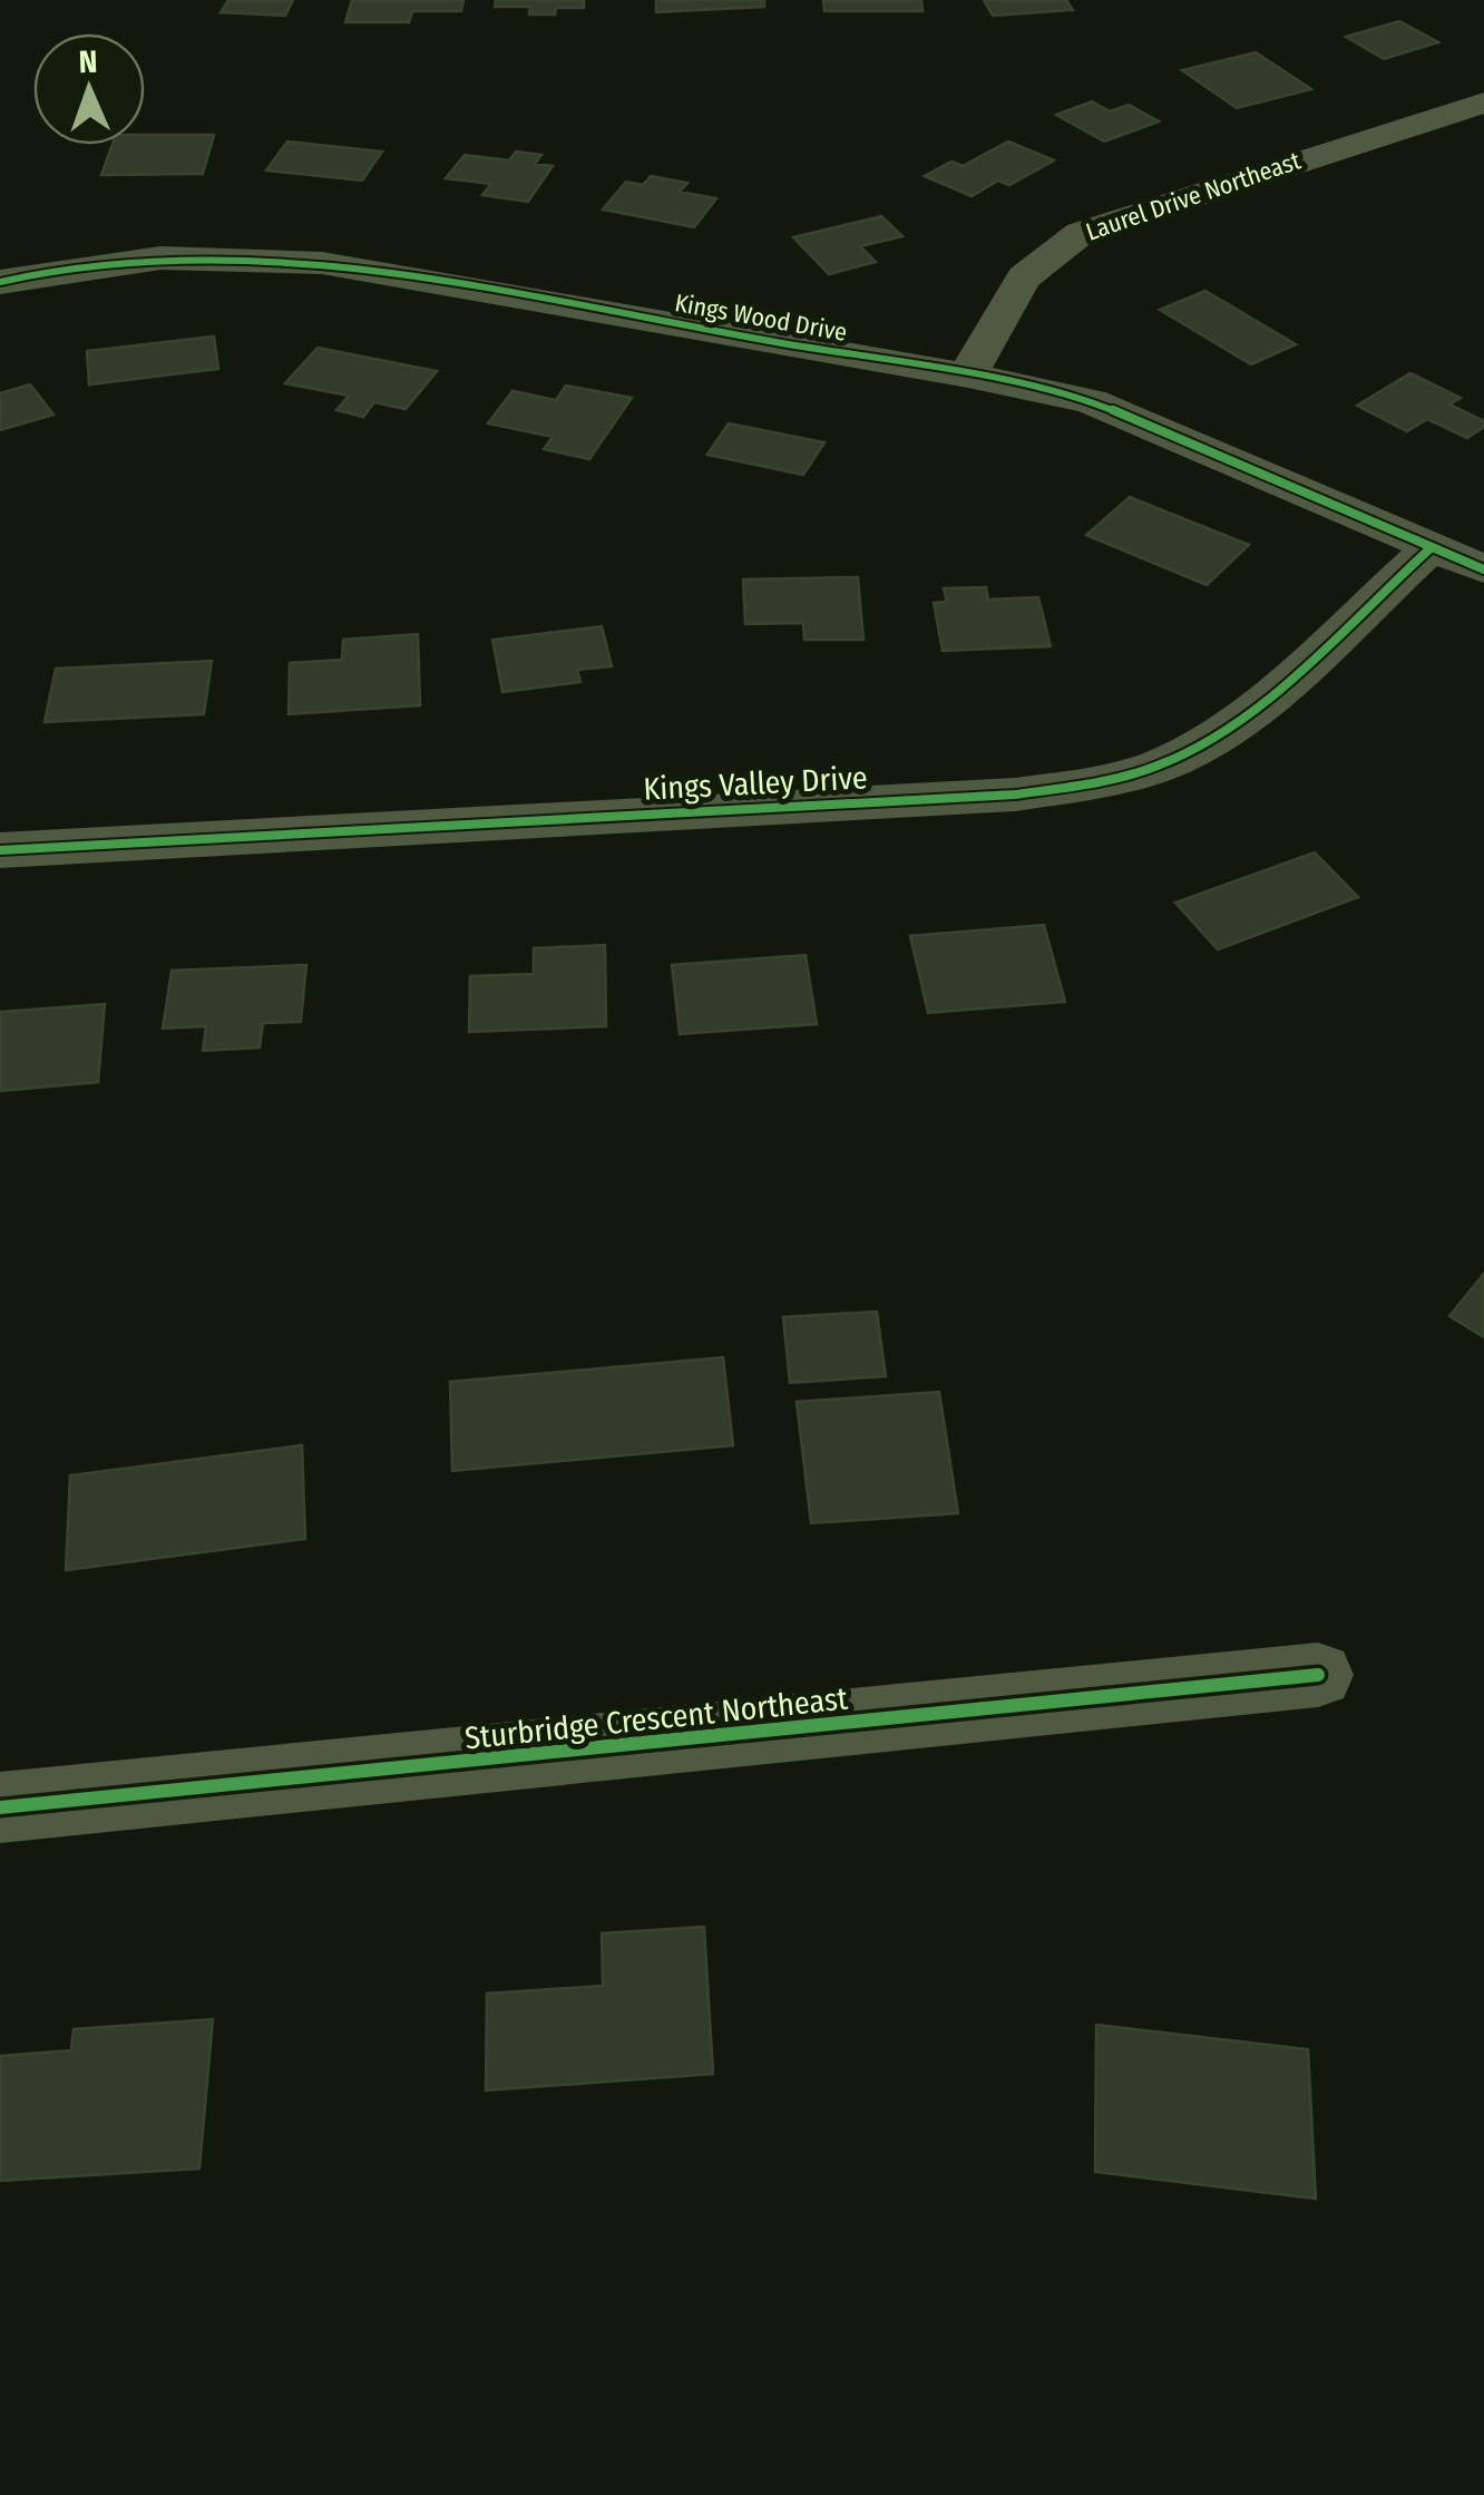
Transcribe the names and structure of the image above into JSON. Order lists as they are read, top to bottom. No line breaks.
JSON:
{"streets":{"street":["Laurel Drive Northeast","Kings Wood Drive","Kings Valley Drive","Sturbridge Crescent Northeast"]},"crossings":[["Laurel Drive Northeast","Kings Wood Drive"],["Kings Wood Drive","Kings Valley Drive"]],"north":"top"}
